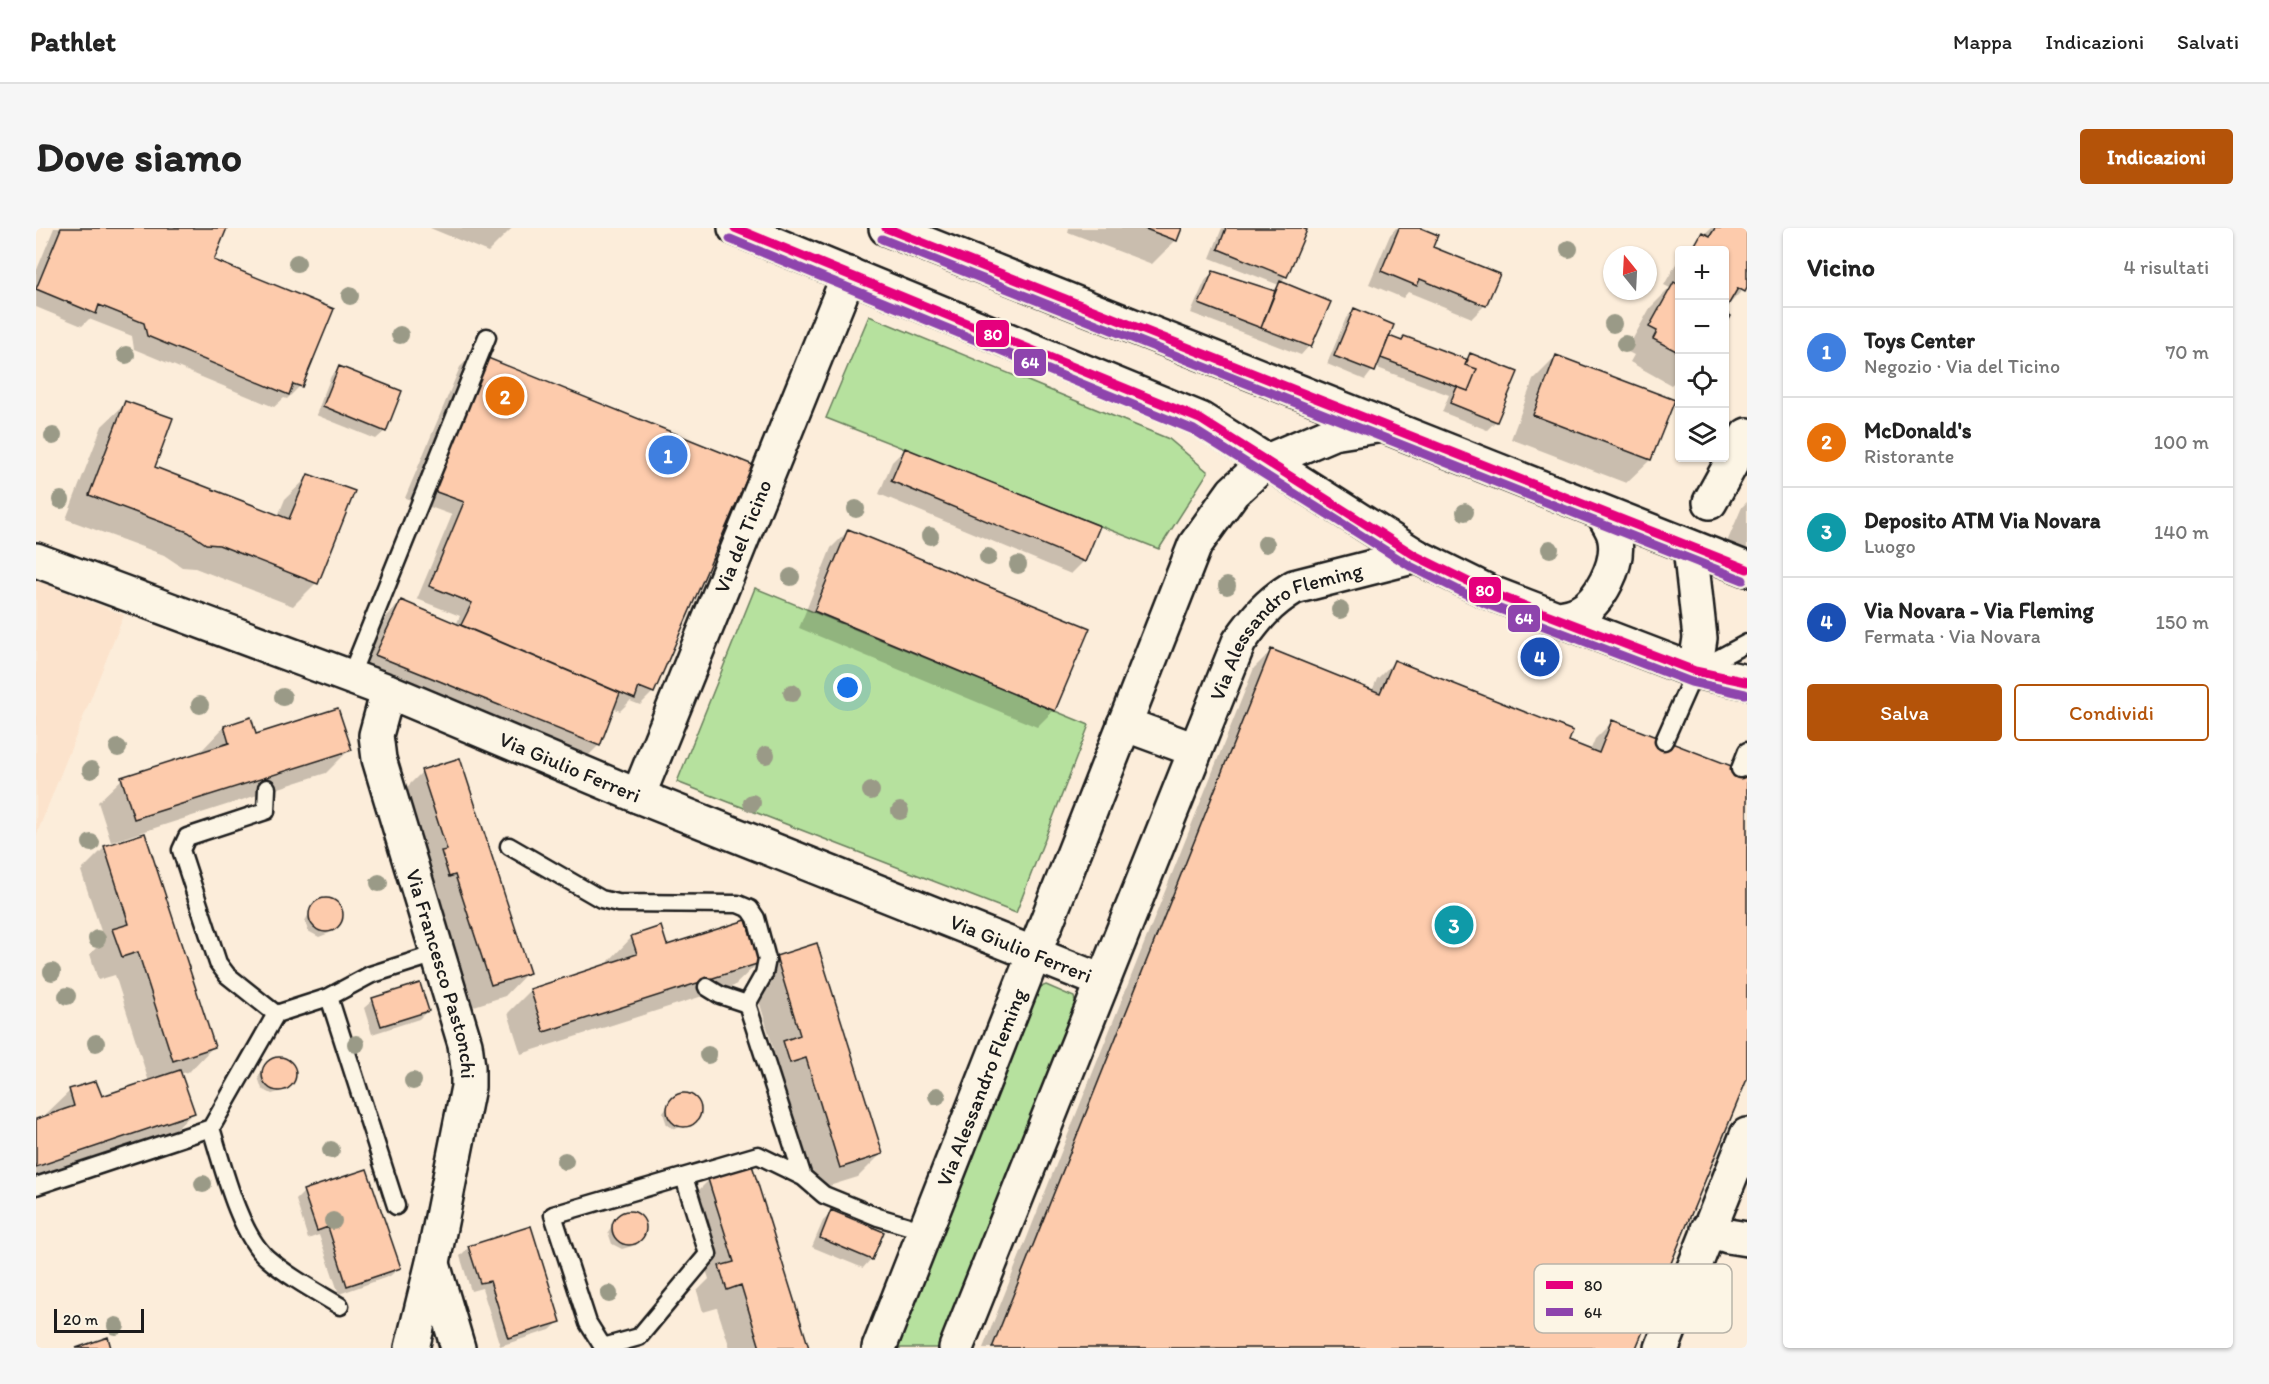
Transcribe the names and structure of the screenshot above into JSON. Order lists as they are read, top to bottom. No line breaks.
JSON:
{"streets":{"street":["Via del Ticino","Via Alessandro Fleming","Via Giulio Ferreri","Via Francesco Pastonchi"]},"crossings":[["Via del Ticino","Via Giulio Ferreri"],["Via Alessandro Fleming","Via Giulio Ferreri"],["Via Giulio Ferreri","Via Francesco Pastonchi"]],"lines":["transit line 80","transit line 64"],"legend":["80","64"],"scale_bar":"20 m","north":"top","page":{"header":"Pathlet","nav":["Mappa","Indicazioni","Salvati"],"buttons":["Indicazioni",["Salva","Condividi"]],"title":"Dove siamo","heading":["Vicino","4 risultati"],"map_buttons":["+","−"],"list":[{"mark":"1","name":"Toys Center","note":"Negozio · Via del Ticino","value":"70 m"},{"mark":"2","name":"McDonald's","note":"Ristorante","value":"100 m"},{"mark":"3","name":"Deposito ATM Via Novara","note":"Luogo","value":"140 m"},{"mark":"4","name":"Via Novara - Via Fleming","note":"Fermata · Via Novara","value":"150 m"}],"pins":["2","1","4","3"],"scale":"20 m"}}
